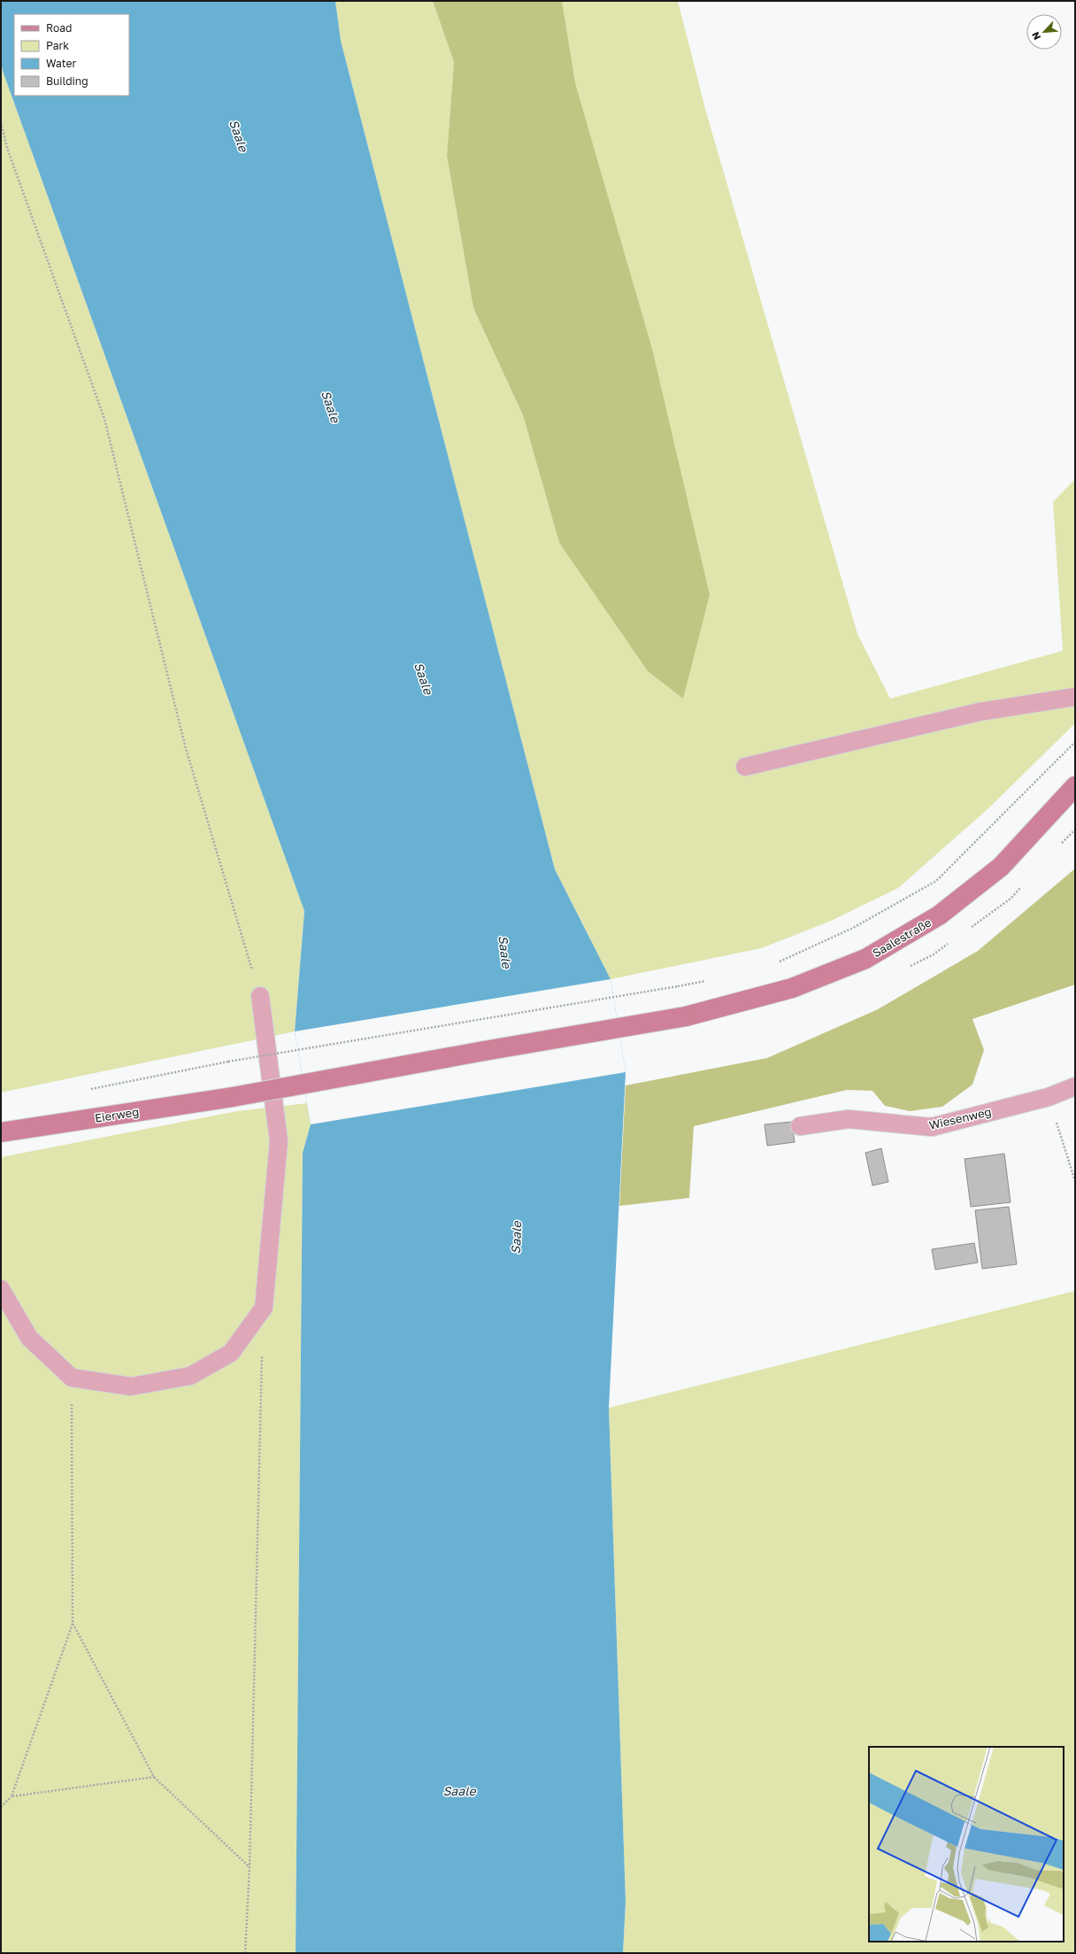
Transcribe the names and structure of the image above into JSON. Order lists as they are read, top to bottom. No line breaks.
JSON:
{"streets":{"street":["Saalestraße","Eierweg"],"lane":["Wiesenweg"]},"crossings":[["Saalestraße","Eierweg"]],"water":["Saale"],"legend":["Road","Park","Water","Building"],"north":"bottom left"}
